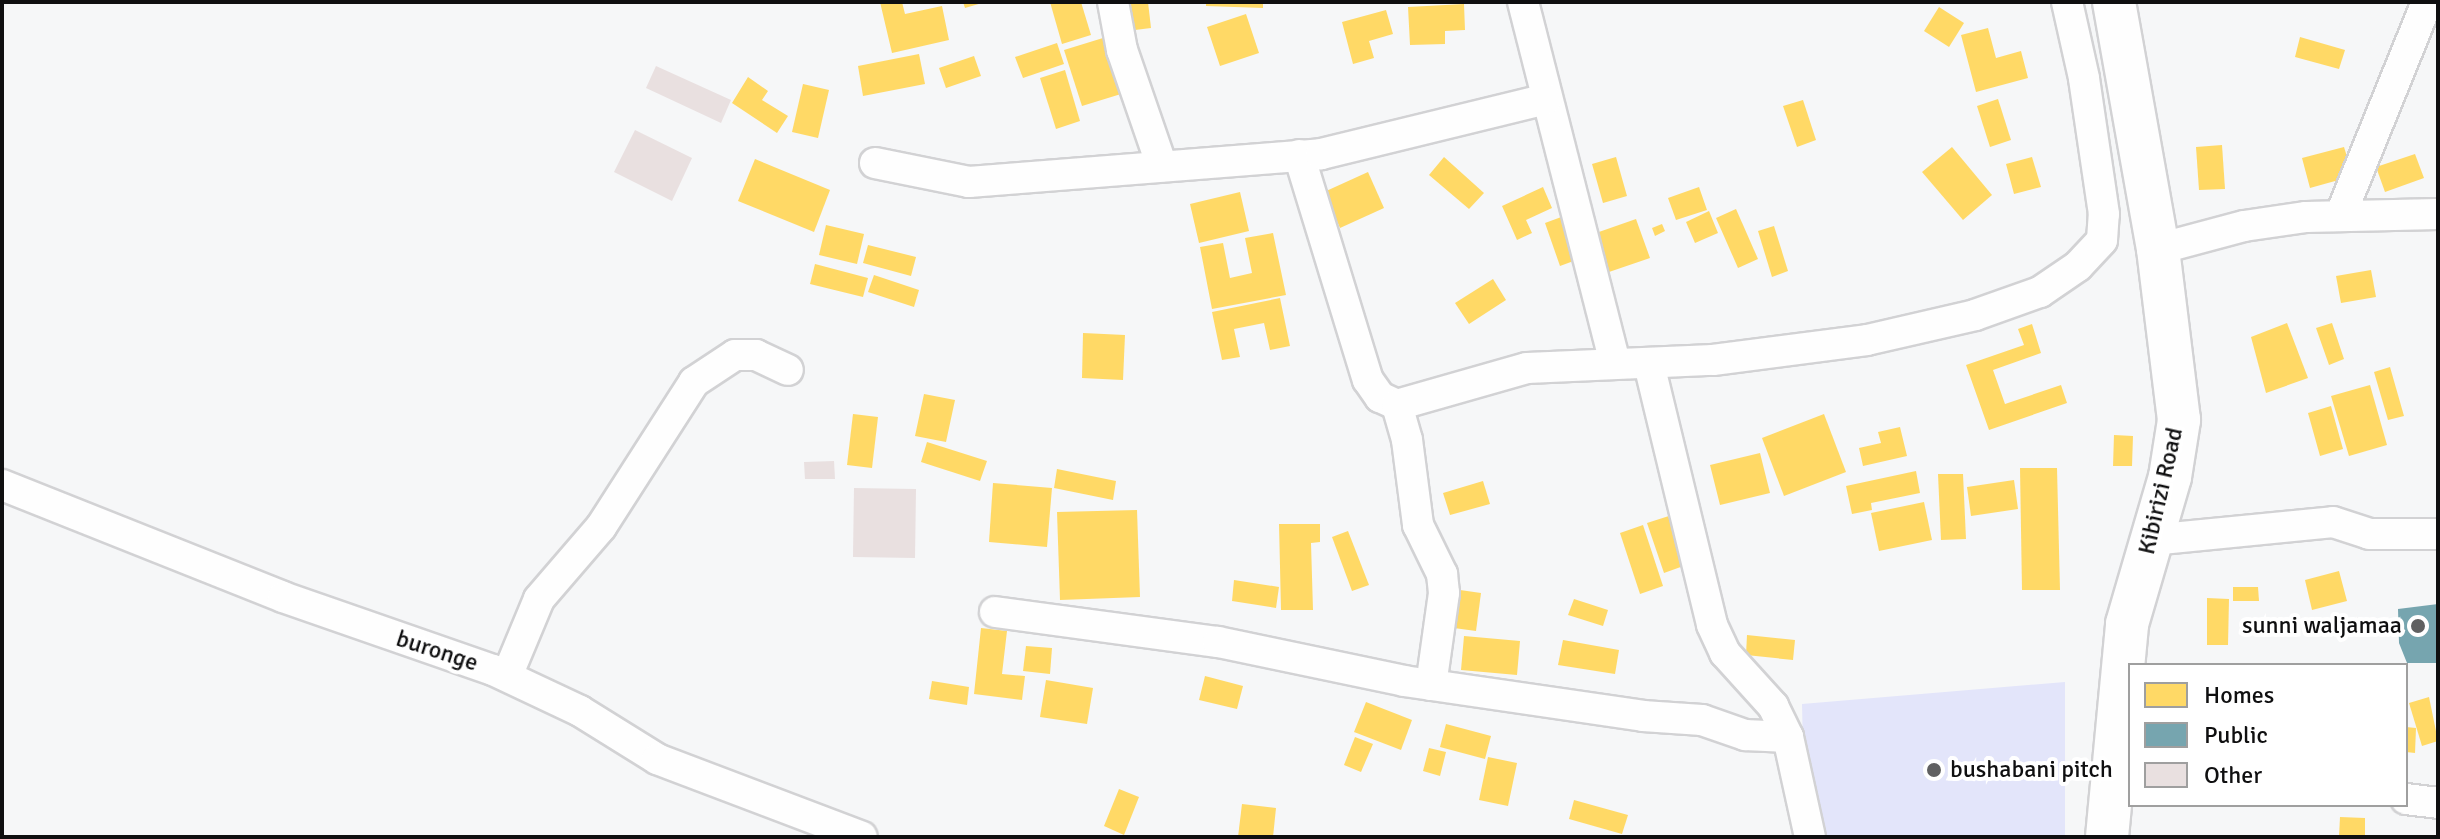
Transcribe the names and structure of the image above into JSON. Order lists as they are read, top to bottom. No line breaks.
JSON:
{"streets":{"street":["Kibirizi Road","buronge"]},"places":["sunni waljamaa","bushabani pitch"],"legend":["Homes","Public","Other"]}
